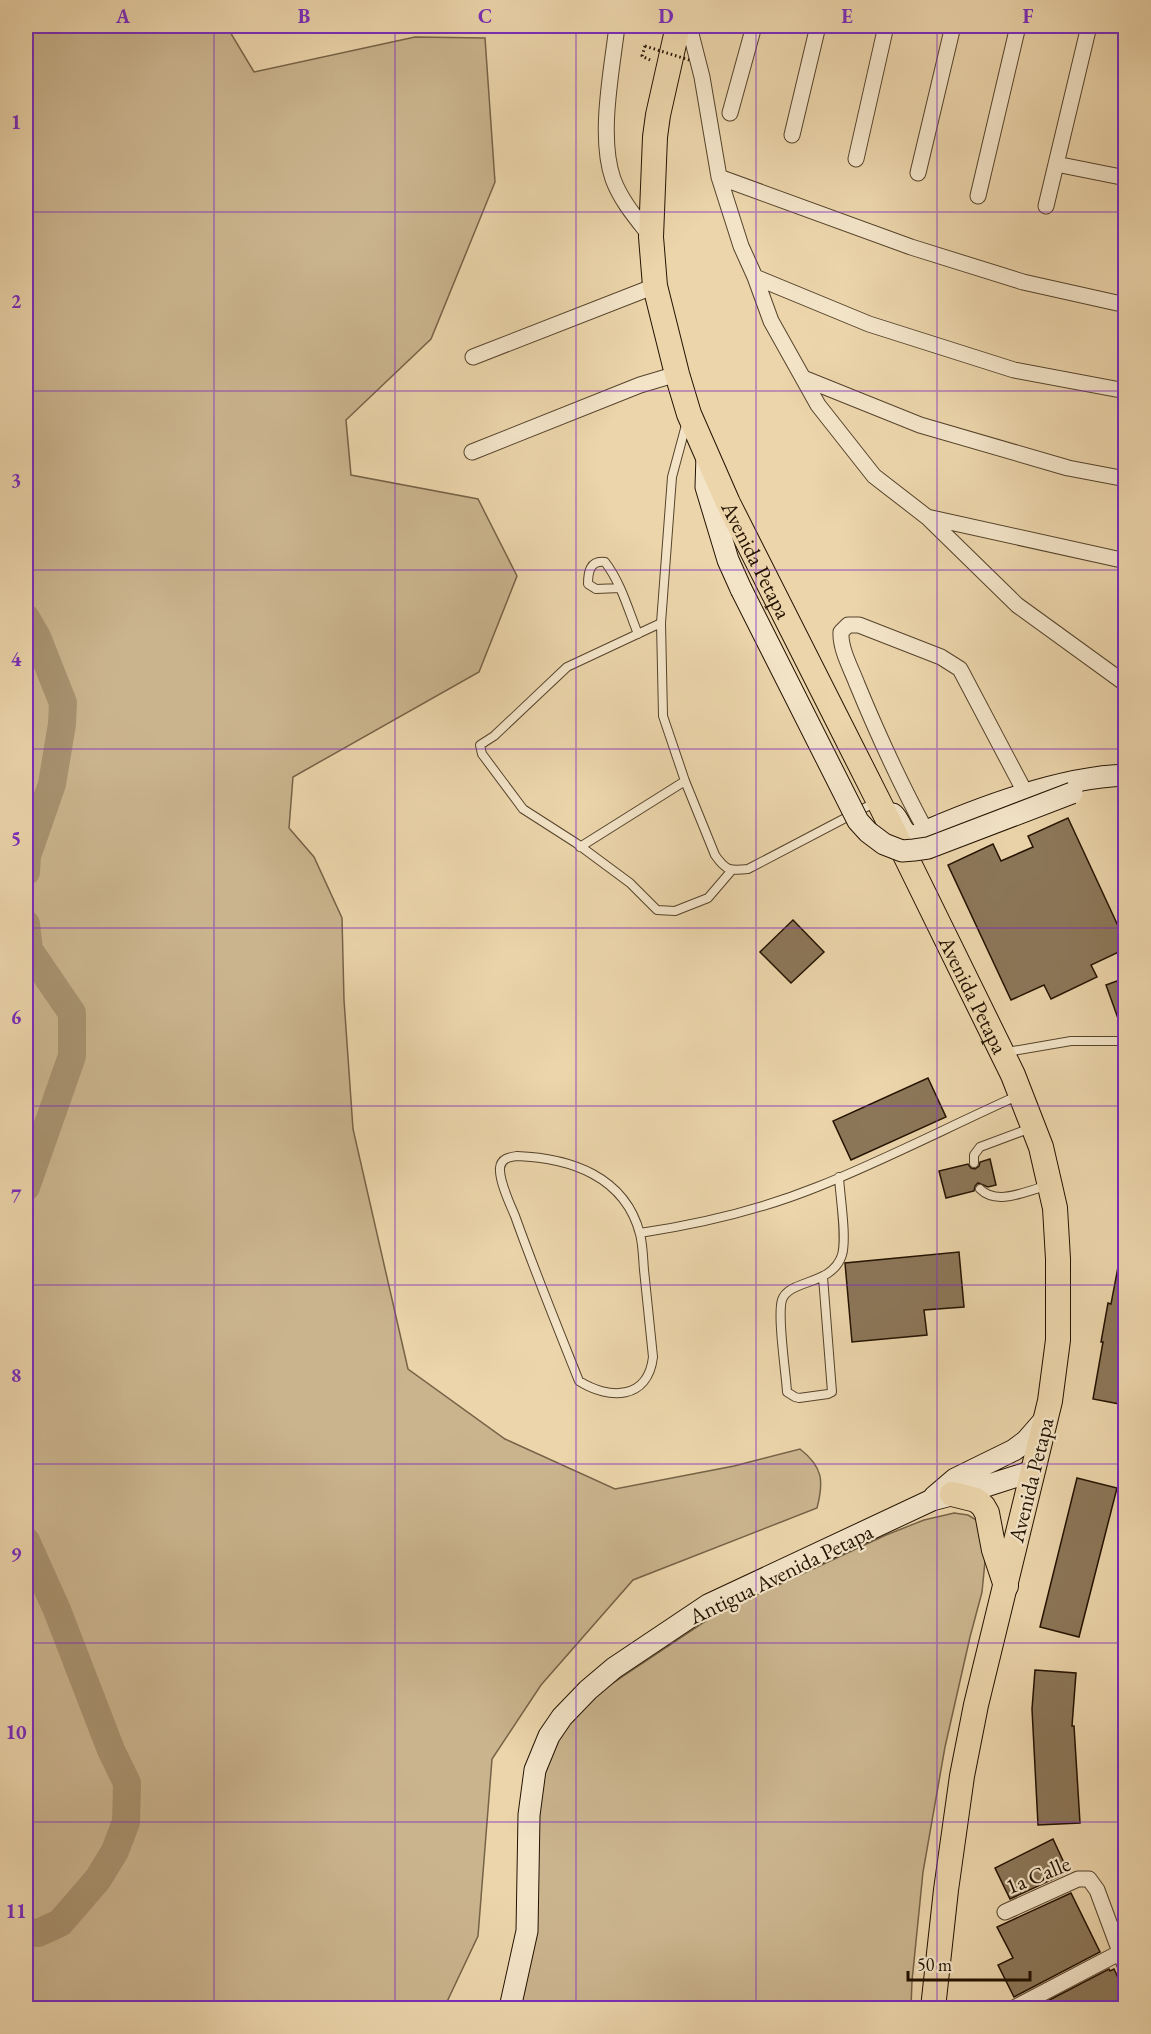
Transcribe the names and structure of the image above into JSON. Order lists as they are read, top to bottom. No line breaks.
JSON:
{"streets":{"main road":["Avenida Petapa","Antigua Avenida Petapa"],"street":["1a Calle"]},"crossings":[["Avenida Petapa","Antigua Avenida Petapa"]],"scale_bar":"50 m","grid":{"columns":["A","B","C","D","E","F"],"rows":["1","2","3","4","5","6","7","8","9","10","11"]}}
